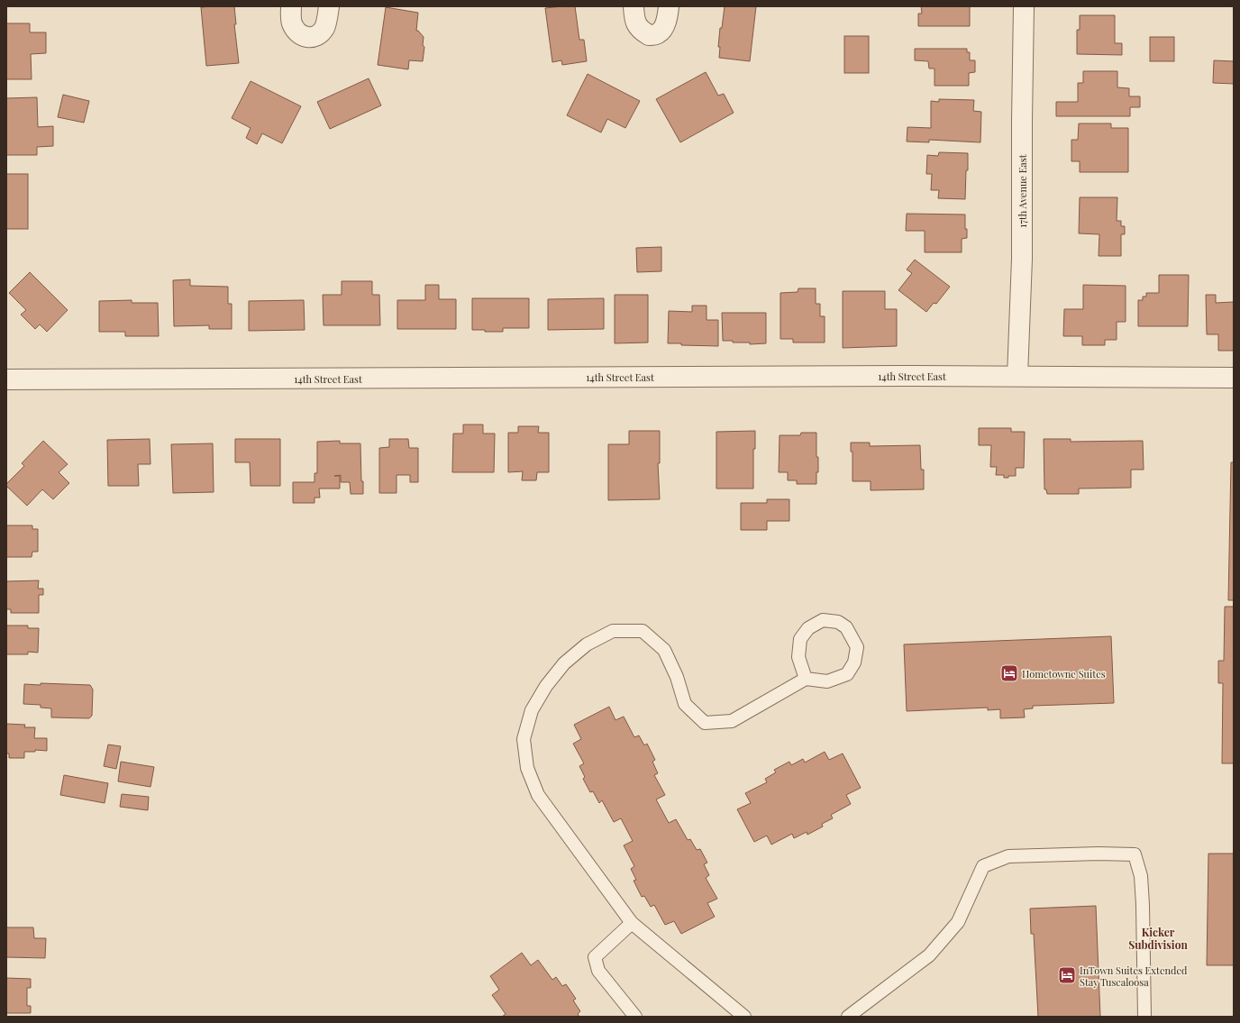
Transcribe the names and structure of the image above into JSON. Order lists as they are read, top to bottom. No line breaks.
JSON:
{"streets":{"street":["17th Avenue East","14th Street East"]},"crossings":[["17th Avenue East","14th Street East"]],"districts":["Kicker Subdivision"],"places":{"hotel":["Hometowne Suites","InTown Suites Extended Stay Tuscaloosa"]}}
